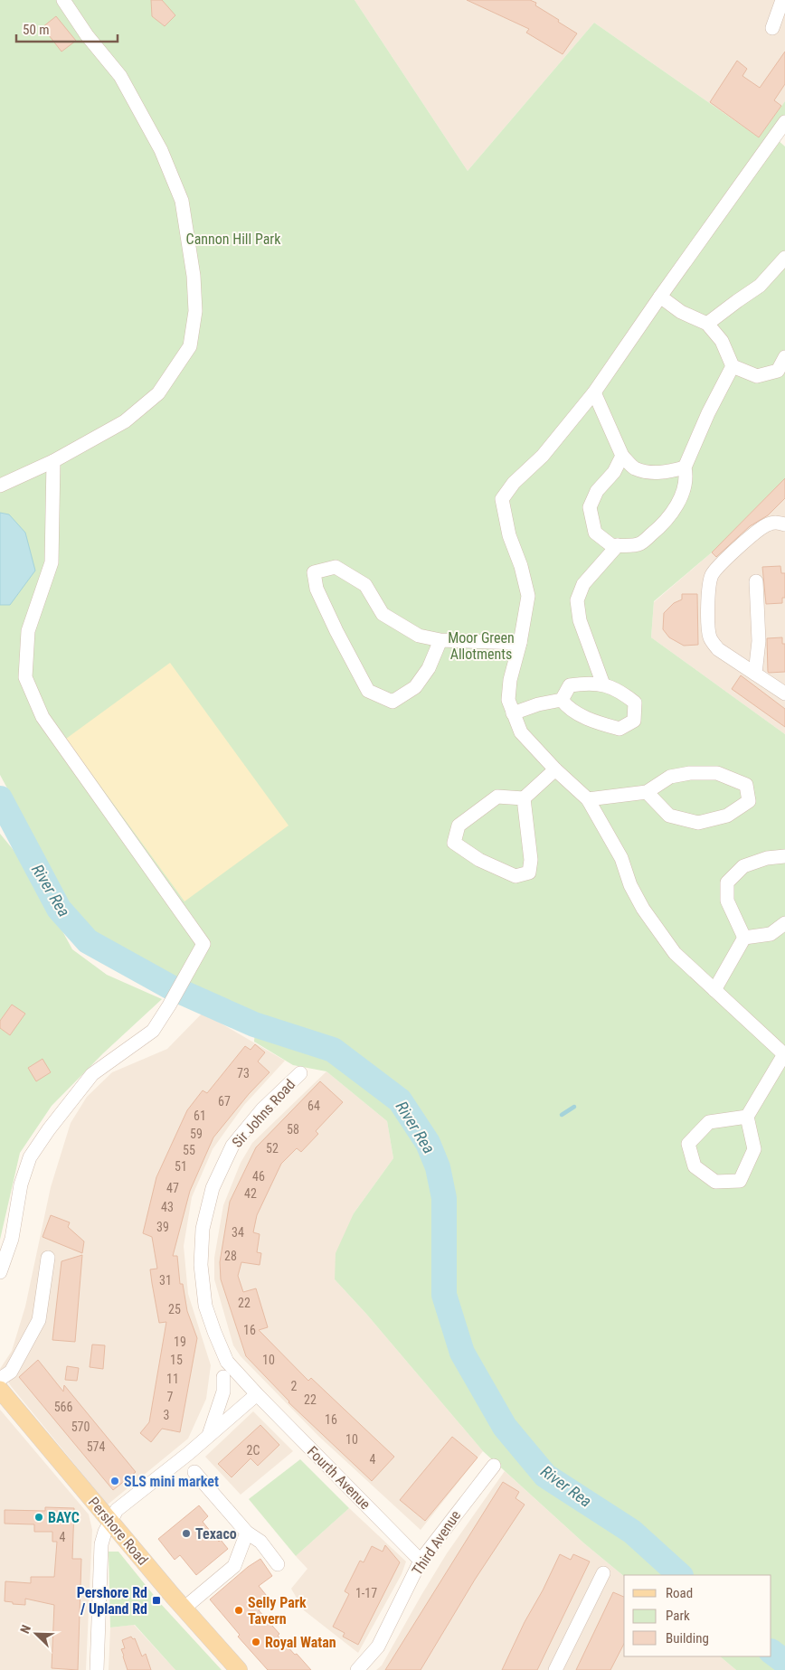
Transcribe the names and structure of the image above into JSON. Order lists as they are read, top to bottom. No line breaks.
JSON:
{"streets":{"main road":["Pershore Road"],"street":["Sir Johns Road","Fourth Avenue","Third Avenue"]},"crossings":[["Sir Johns Road","Fourth Avenue"],["Fourth Avenue","Third Avenue"]],"water":["River Rea"],"parks":["Cannon Hill Park","Moor Green Allotments"],"places":{"other":["SLS mini market","BAYC","Texaco","Selly Park Tavern","Royal Watan"],"transit":["Pershore Rd / Upland Rd"]},"house_numbers":["73","67","64","61","58","59","52","55","51","46","47","42","43","39","34","28","31","22","25","16","19","15","10","11","2","7","22","566","3","16","570","10","574","2C","4","4","1-17"],"legend":["Road","Park","Building"],"scale_bar":"50 m","north":"top left"}
